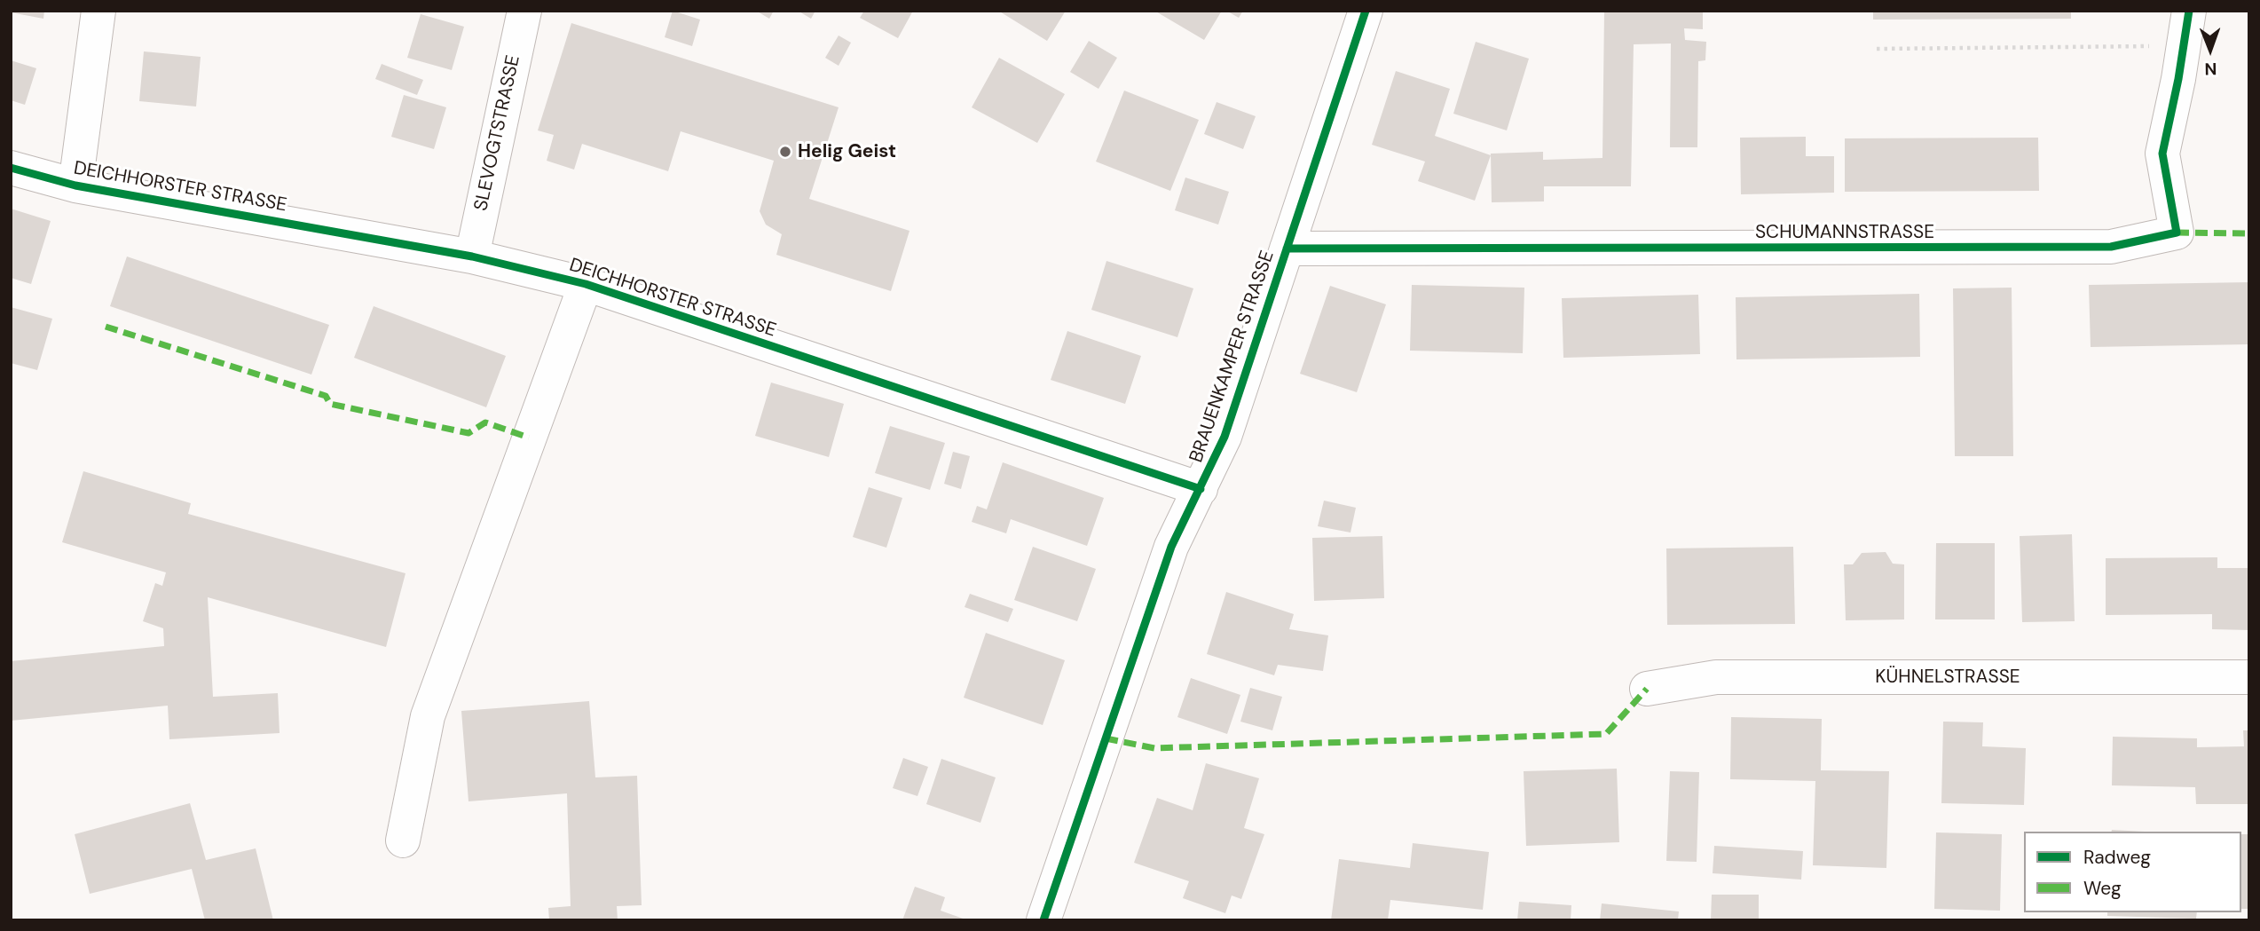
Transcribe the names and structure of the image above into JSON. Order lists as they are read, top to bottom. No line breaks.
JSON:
{"streets":{"street":["SLEVOGTSTRASSE","DEICHHORSTER STRASSE","SCHUMANNSTRASSE","BRAUENKAMPER STRASSE","KÜHNELSTRASSE"]},"crossings":[["SLEVOGTSTRASSE","DEICHHORSTER STRASSE"],["DEICHHORSTER STRASSE","BRAUENKAMPER STRASSE"],["SCHUMANNSTRASSE","BRAUENKAMPER STRASSE"]],"places":["Helig Geist"],"legend":["Radweg","Weg"],"north":"bottom"}
